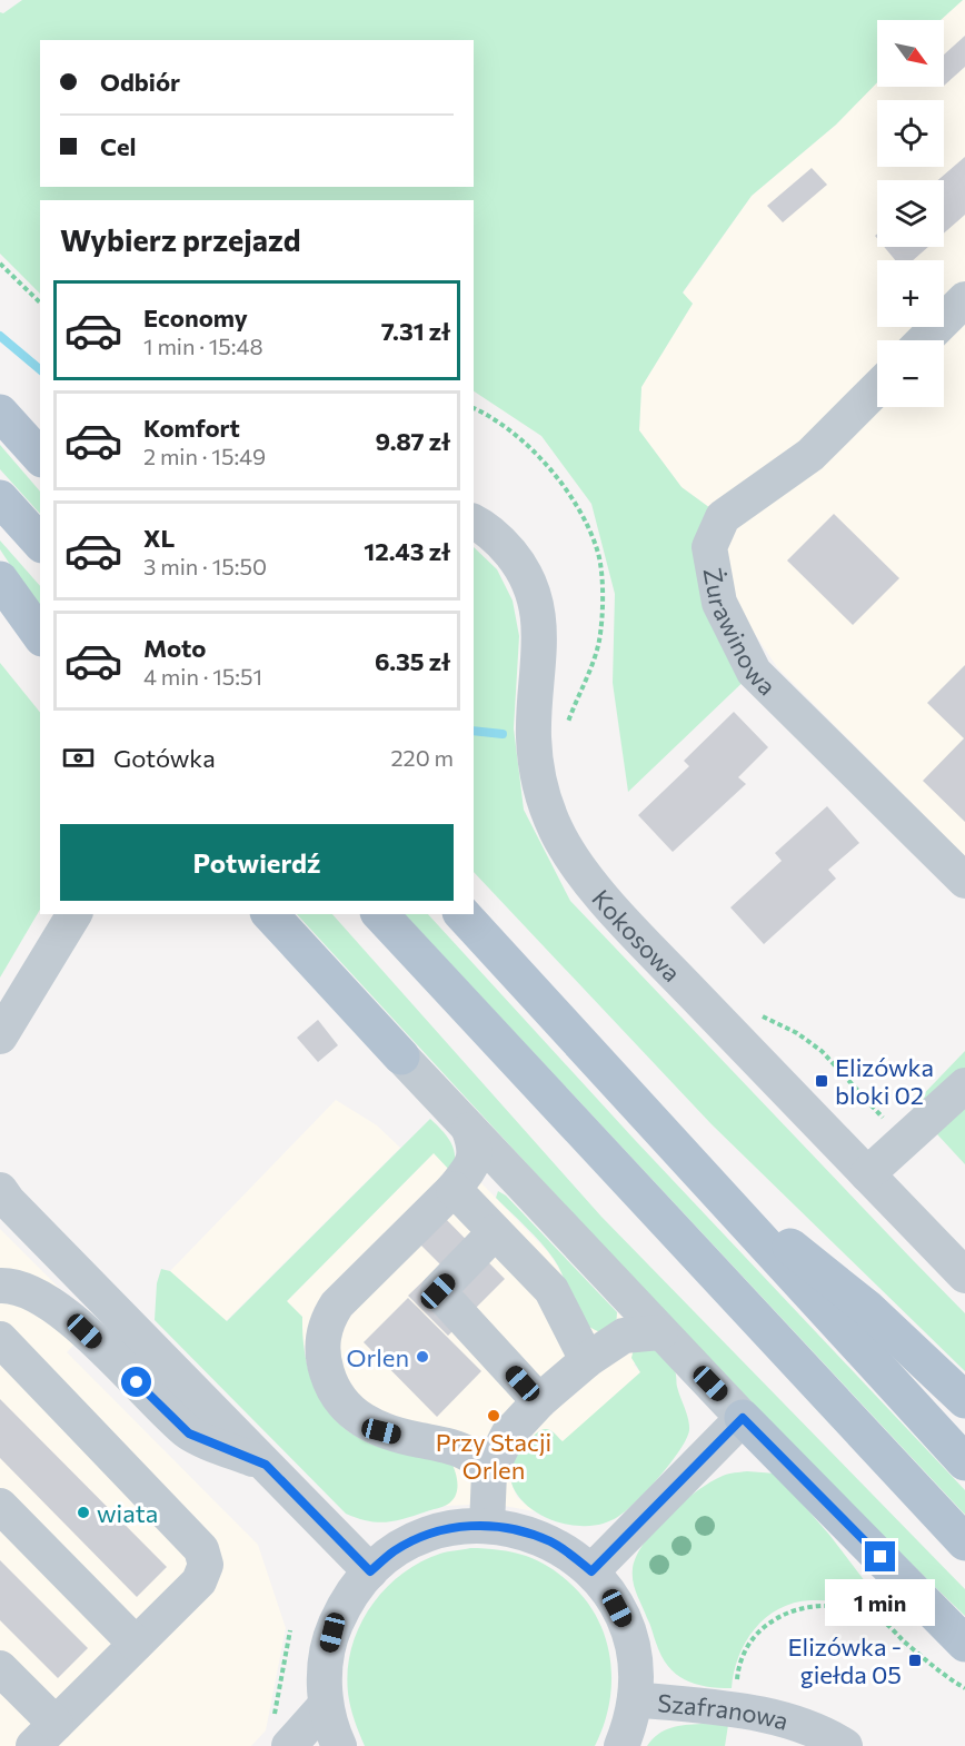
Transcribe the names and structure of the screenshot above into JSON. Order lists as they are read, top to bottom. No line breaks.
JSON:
{"streets":{"street":["Żurawinowa","Kokosowa","Szafranowa"]},"places":{"transit":["Elizówka bloki 02","Elizówka - giełda 05"],"other":["Orlen","Przy Stacji Orlen","wiata"]},"north":"bottom right","page":{"map_buttons":["+","−"],"banner":["Odbiór","Cel"],"heading":"Wybierz przejazd","list":[{"name":"Economy","note":"1 min · 15:48","value":"7.31 zł"},{"name":"Komfort","note":"2 min · 15:49","value":"9.87 zł"},{"name":"XL","note":"3 min · 15:50","value":"12.43 zł"},{"name":"Moto","note":"4 min · 15:51","value":"6.35 zł"}],"pay":["Gotówka","220 m"],"buttons":"Potwierdź","bubble":"1 min"}}
